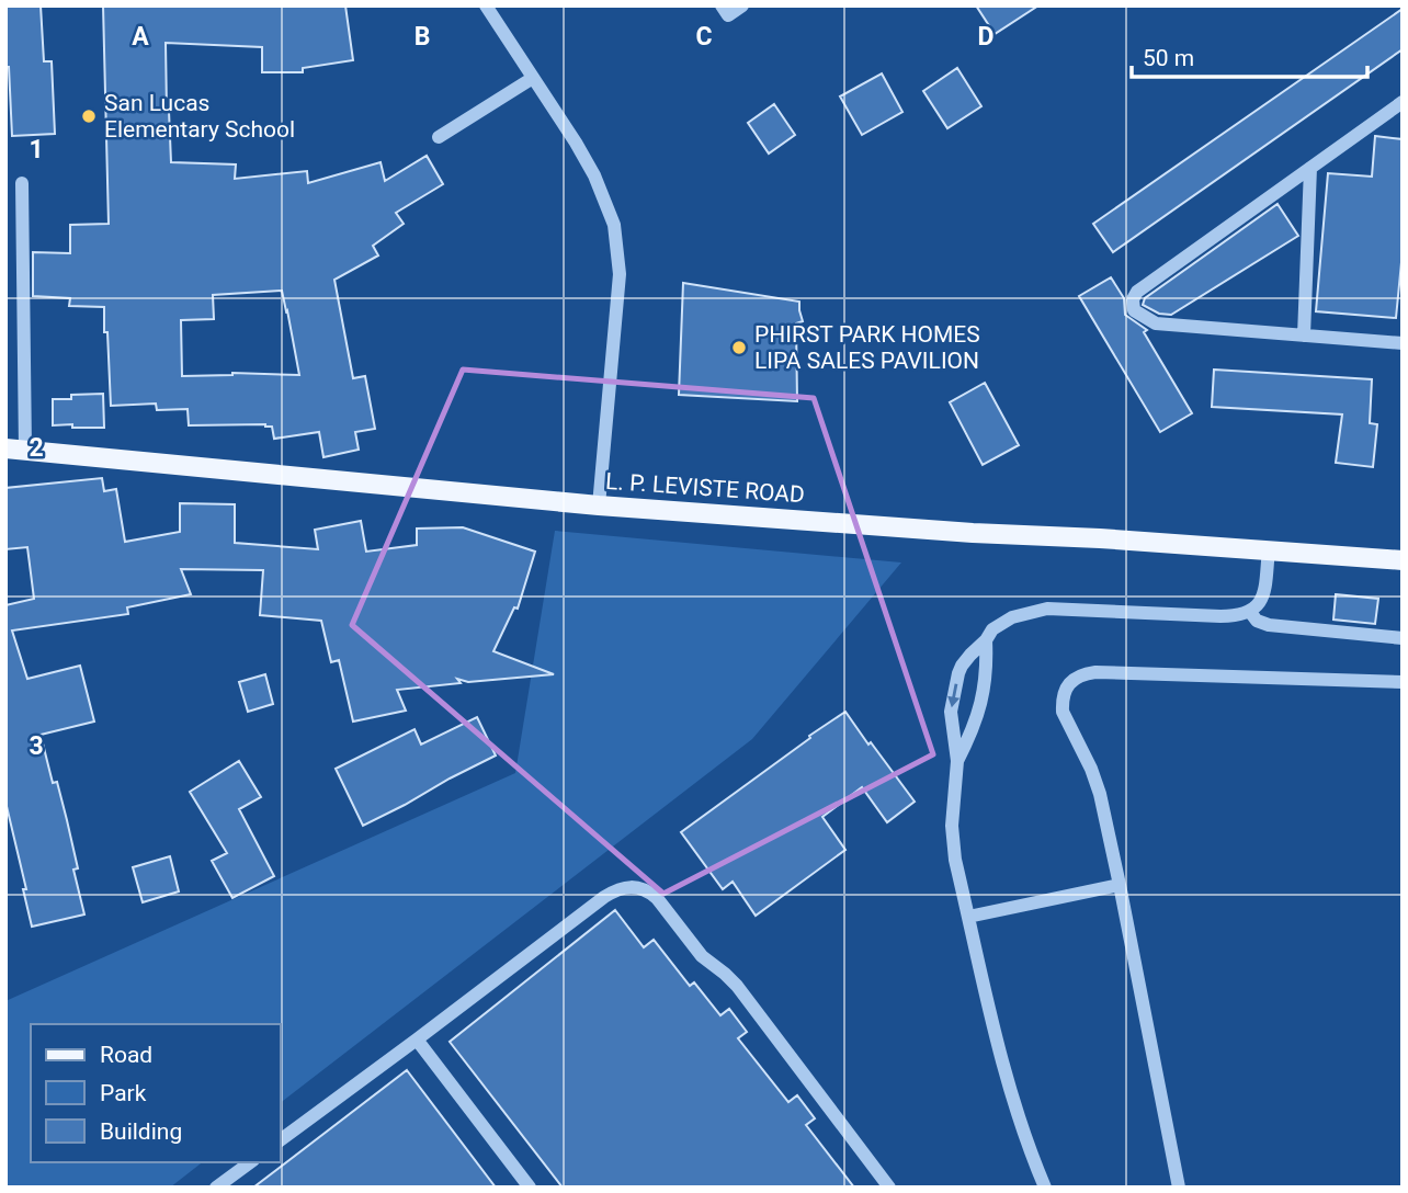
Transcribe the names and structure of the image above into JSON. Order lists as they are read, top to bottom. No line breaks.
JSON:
{"streets":{"main road":["L. P. LEVISTE ROAD"]},"places":["San Lucas Elementary School","PHIRST PARK HOMES LIPA SALES PAVILION"],"legend":["Road","Park","Building"],"scale_bar":"50 m","grid":{"columns":["A","B","C","D"],"rows":["1","2","3"]}}
